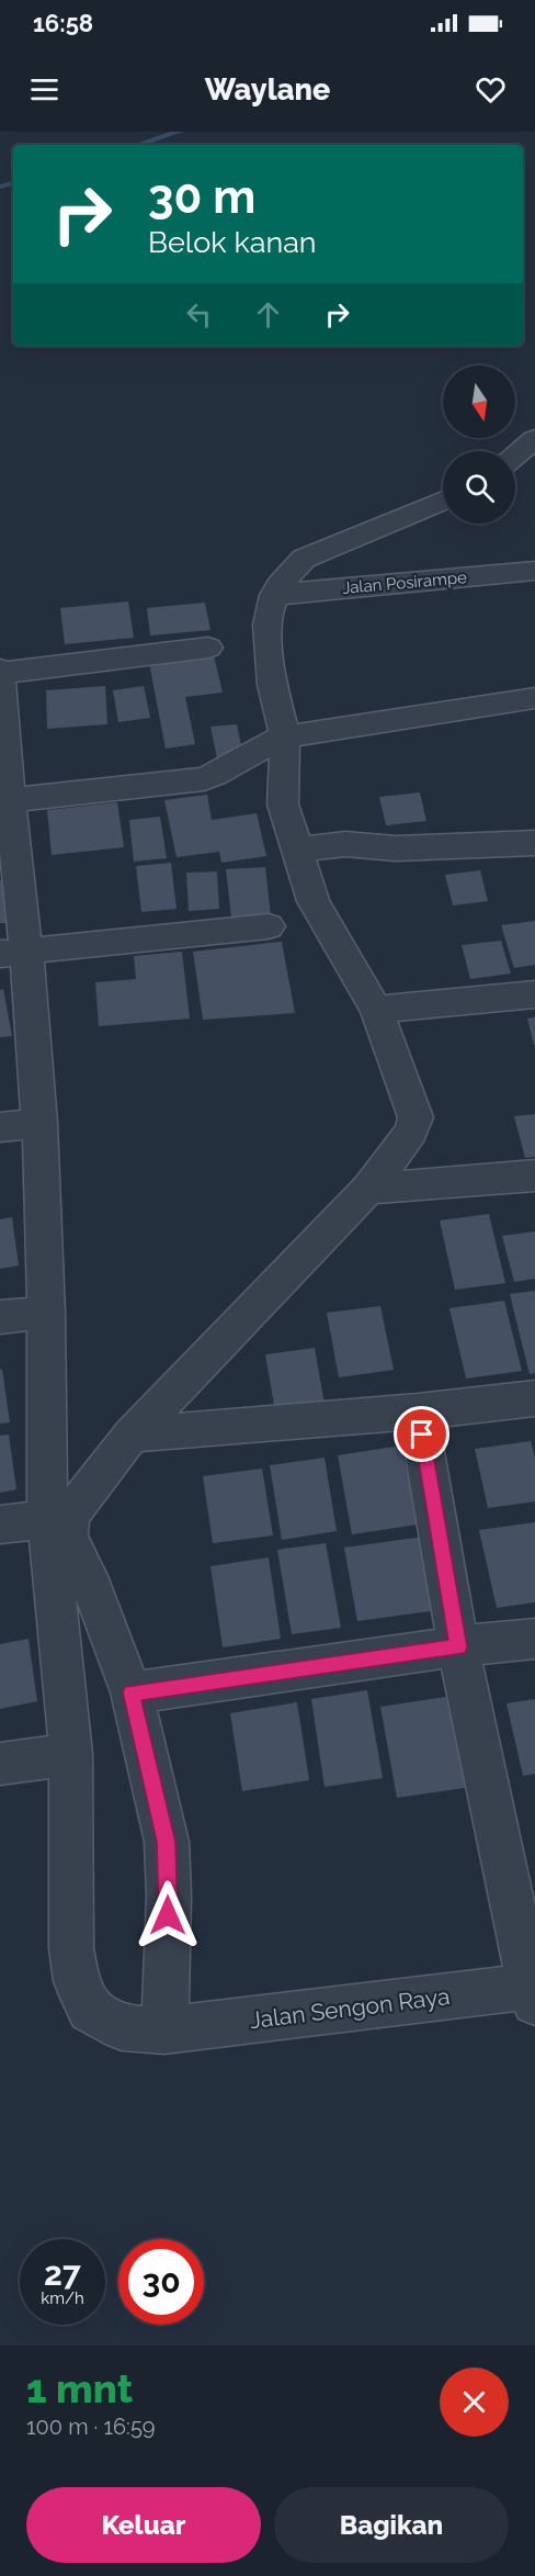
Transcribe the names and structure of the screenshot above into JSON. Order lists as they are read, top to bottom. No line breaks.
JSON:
{"streets":{"street":["Jalan Posirampe","Jalan Sengon Raya"]},"north":"bottom","page":{"status":"16:58","header":"Waylane","turn":["30 m","Belok kanan"],"speed":"27 km/h","limit":"30","heading":["1 mnt","100 m · 16:59"],"buttons":["Keluar","Bagikan"]}}
